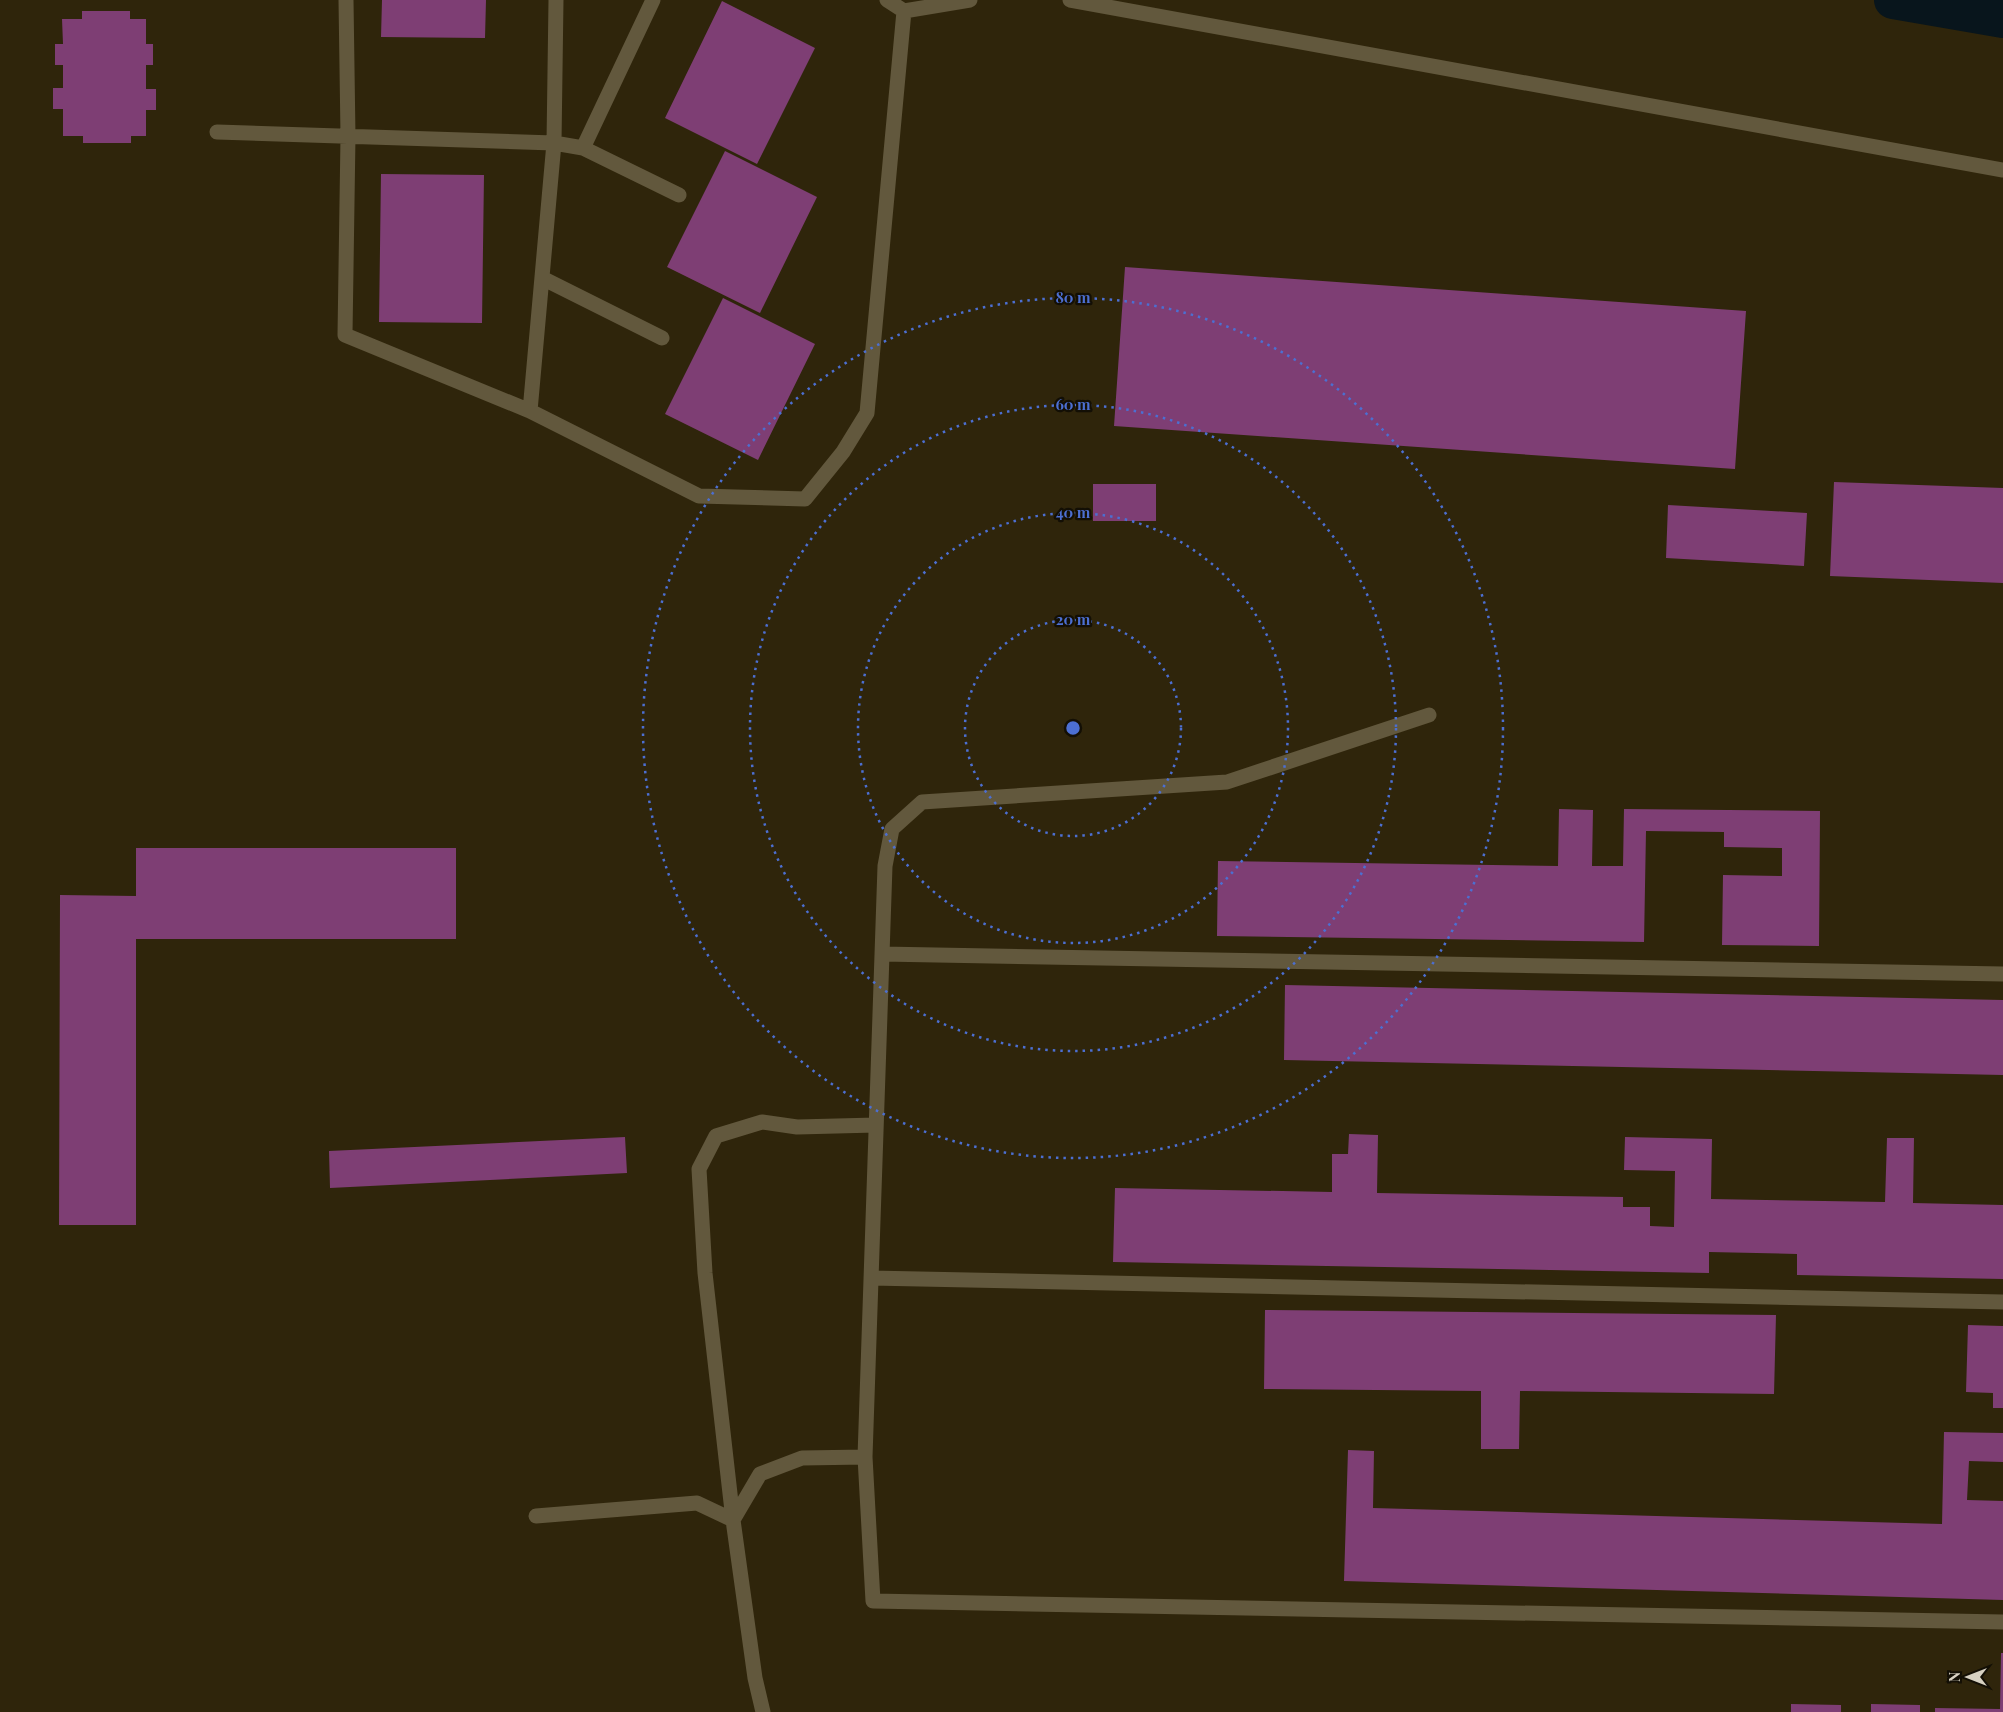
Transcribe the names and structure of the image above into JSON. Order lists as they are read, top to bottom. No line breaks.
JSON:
{"north":"left","rings":["80 m","60 m","40 m","20 m"]}
